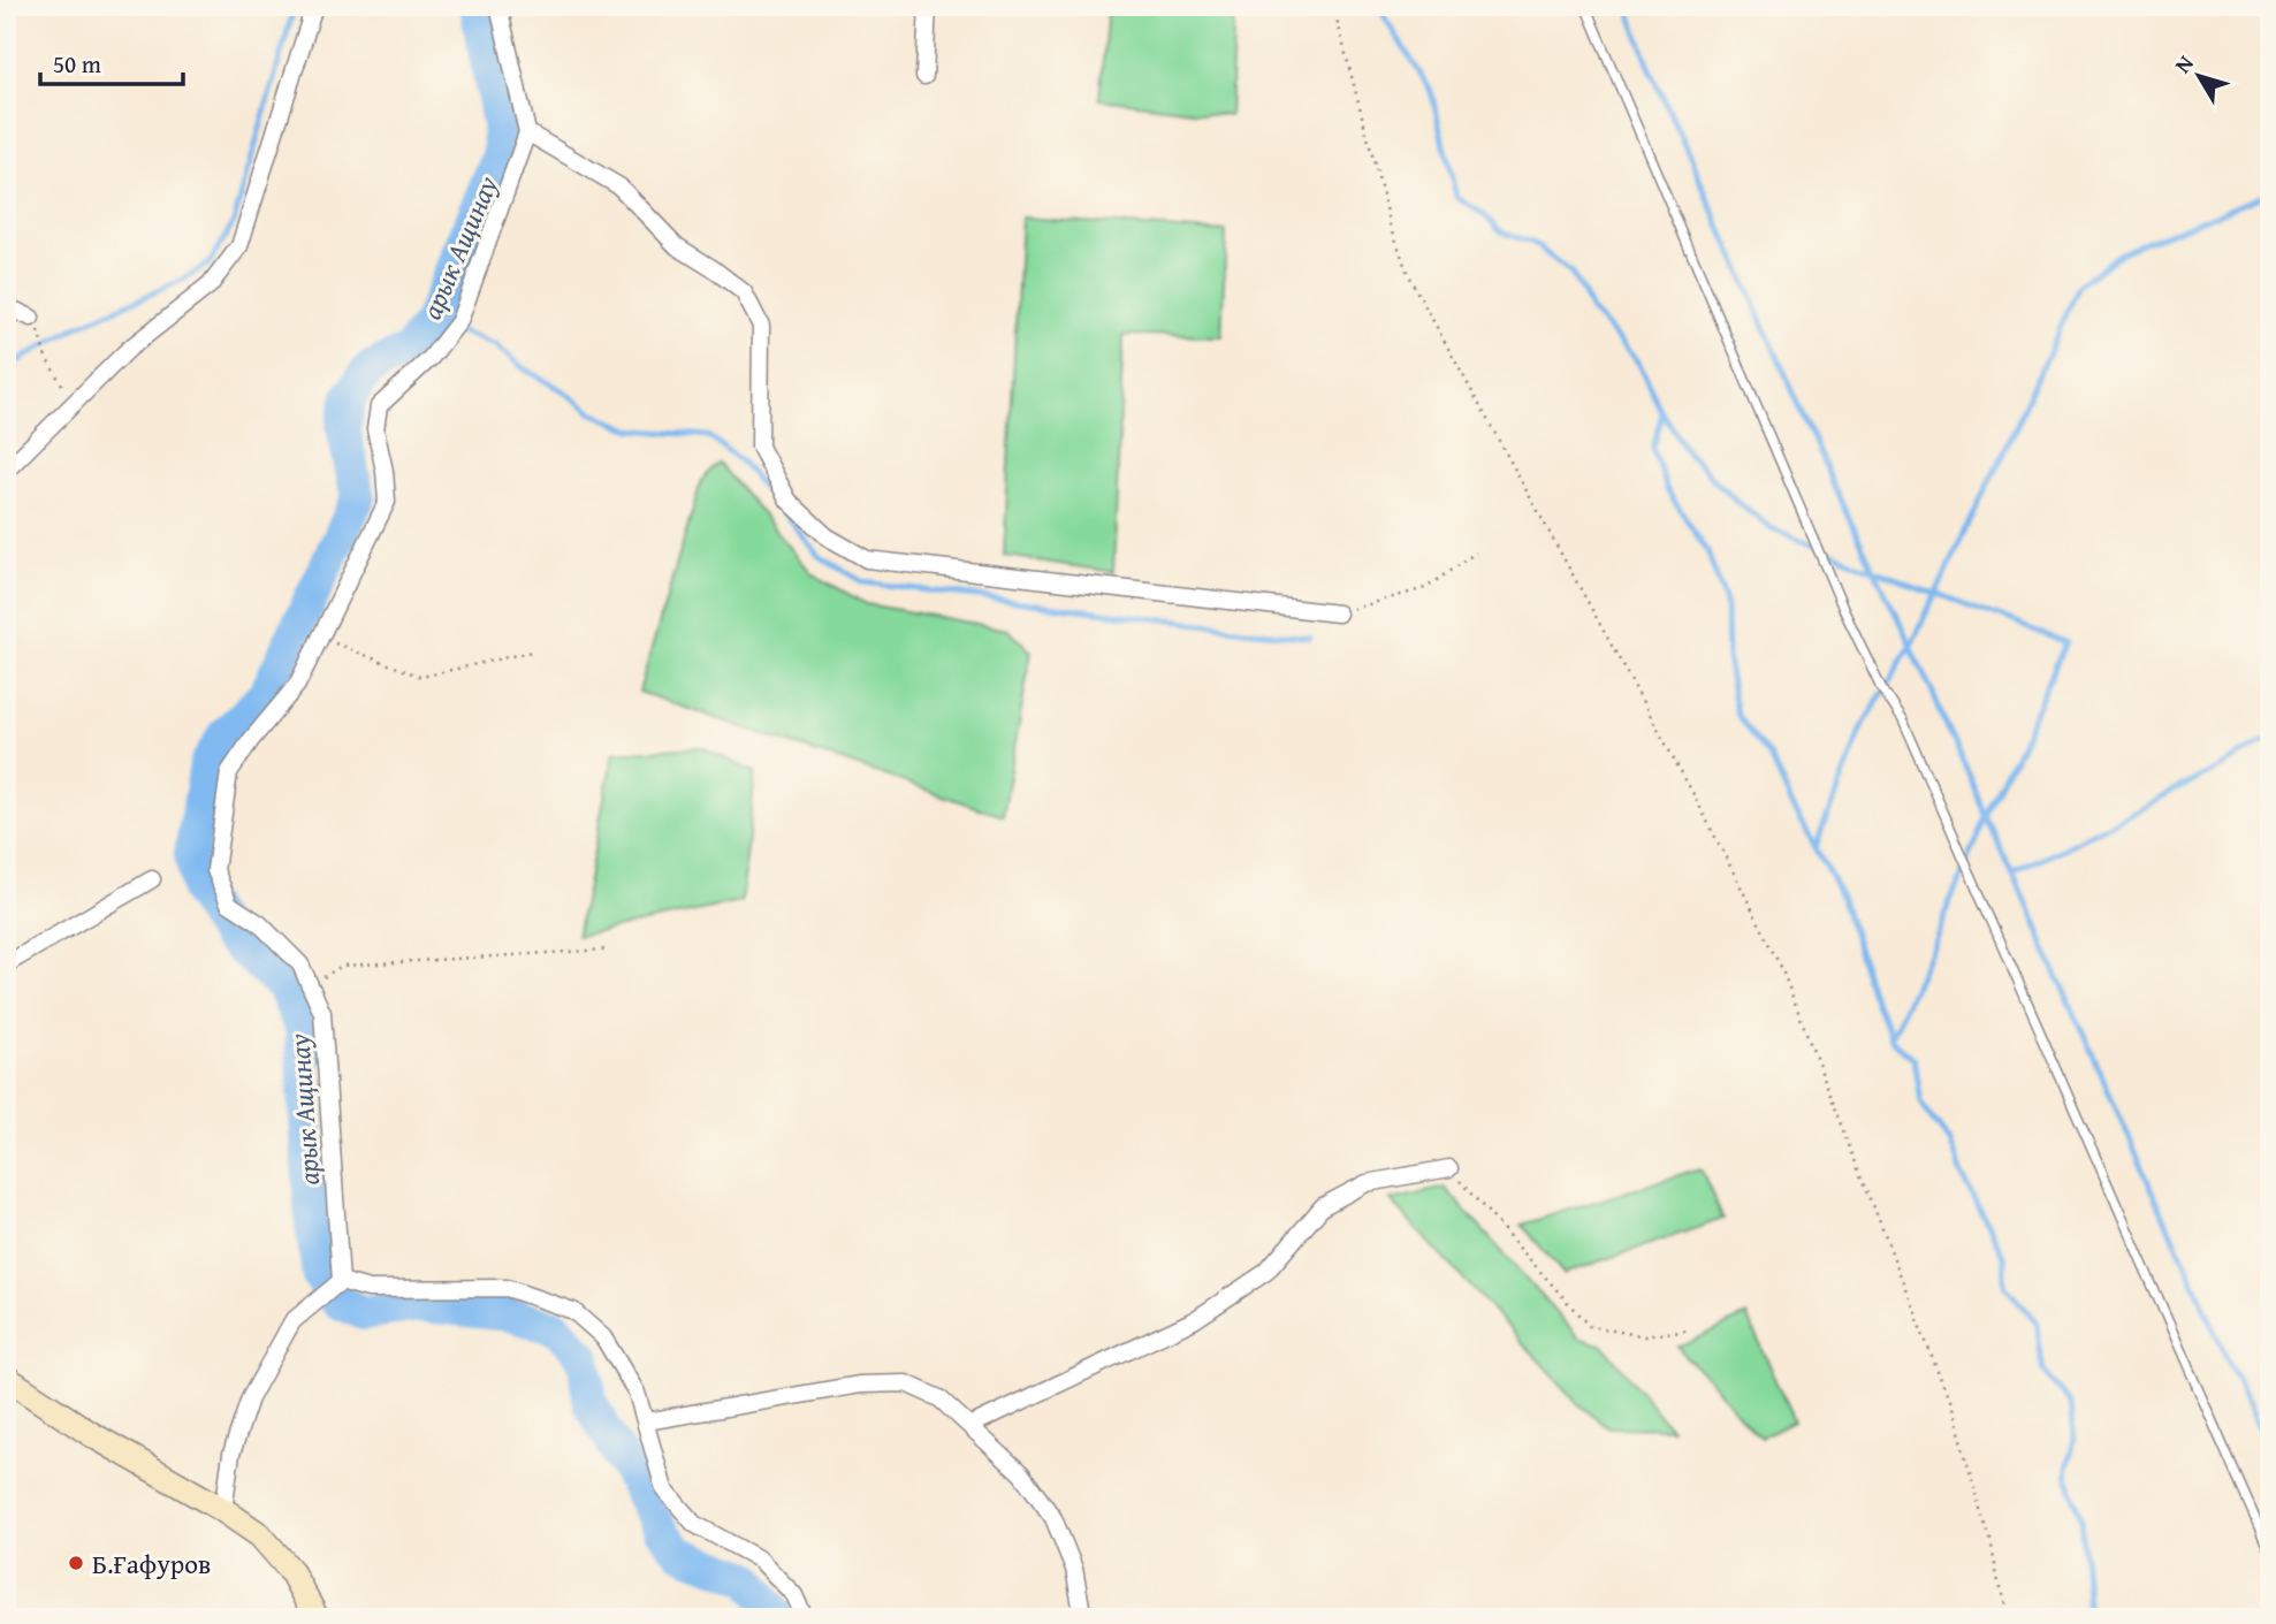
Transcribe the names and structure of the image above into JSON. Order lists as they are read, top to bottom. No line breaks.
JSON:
{"water":["арык Ащинау"],"places":["Б.Ғафуров"],"scale_bar":"50 m","north":"top left"}
